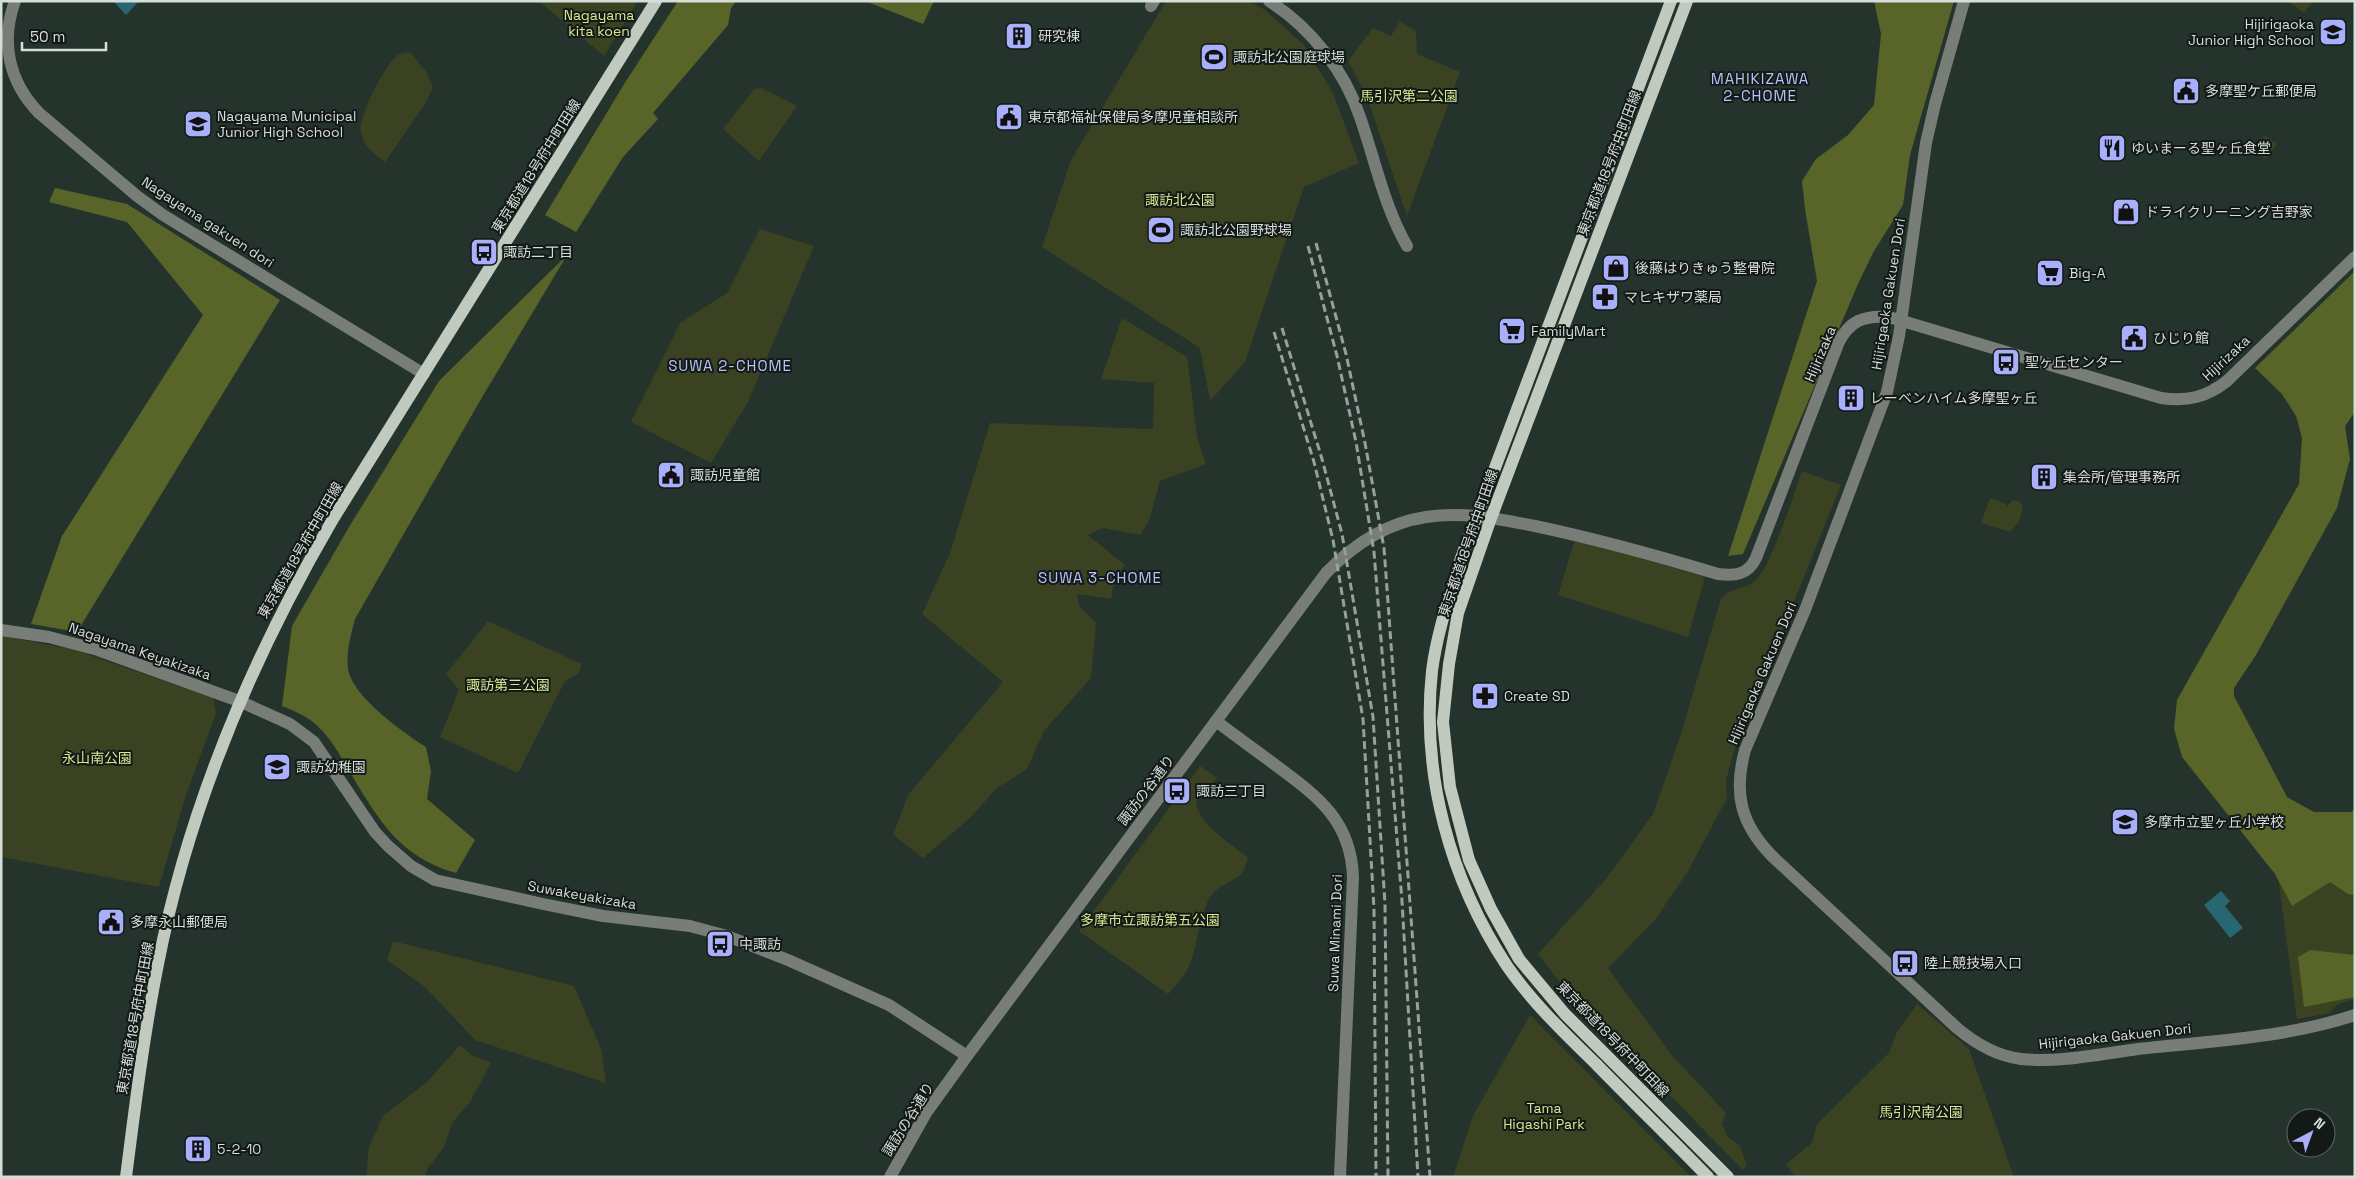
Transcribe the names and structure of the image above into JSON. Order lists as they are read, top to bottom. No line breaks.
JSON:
{"streets":{"main road":["東京都道18号府中町田線"],"street":["Nagayama gakuen dori","Hijirigaoka Gakuen Dori","Hijirizaka","Nagayama Keyakizaka","諏訪の谷通り","Suwakeyakizaka","Suwa Minami Dori"]},"crossings":[["東京都道18号府中町田線","Nagayama gakuen dori"],["東京都道18号府中町田線","Hijirizaka"],["東京都道18号府中町田線","Nagayama Keyakizaka"],["東京都道18号府中町田線","諏訪の谷通り"],["東京都道18号府中町田線","Suwakeyakizaka"],["Hijirigaoka Gakuen Dori","Hijirizaka"],["Hijirizaka","諏訪の谷通り"],["Nagayama Keyakizaka","Suwakeyakizaka"],["諏訪の谷通り","Suwakeyakizaka"],["諏訪の谷通り","Suwa Minami Dori"]],"districts":["MAHIKIZAWA 2-CHOME","SUWA 2-CHOME","SUWA 3-CHOME"],"parks":["Nagayama kita koen","馬引沢第二公園","諏訪北公園","諏訪第三公園","永山南公園","多摩市立諏訪第五公園","Tama Higashi Park","馬引沢南公園"],"places":{"school or university":["Hijirigaoka Junior High School","Nagayama Municipal Junior High School","諏訪幼稚園","多摩市立聖ヶ丘小学校"],"building":["研究棟","レーベンハイム多摩聖ヶ丘","集会所/管理事務所","5-2-10"],"sports":["諏訪北公園庭球場","諏訪北公園野球場"],"public building":["多摩聖ケ丘郵便局","東京都福祉保健局多摩児童相談所","ひじり館","諏訪児童館","多摩永山郵便局"],"restaurant":["ゆいまーる聖ヶ丘食堂"],"shop":["ドライクリーニング吉野家","後藤はりきゅう整骨院"],"bus stop":["諏訪二丁目","聖ヶ丘センター","諏訪三丁目","中諏訪","陸上競技場入口"],"supermarket":["Big-A","FamilyMart"],"pharmacy":["マヒキザワ薬局","Create SD"]},"scale_bar":"50 m","north":"top right"}
